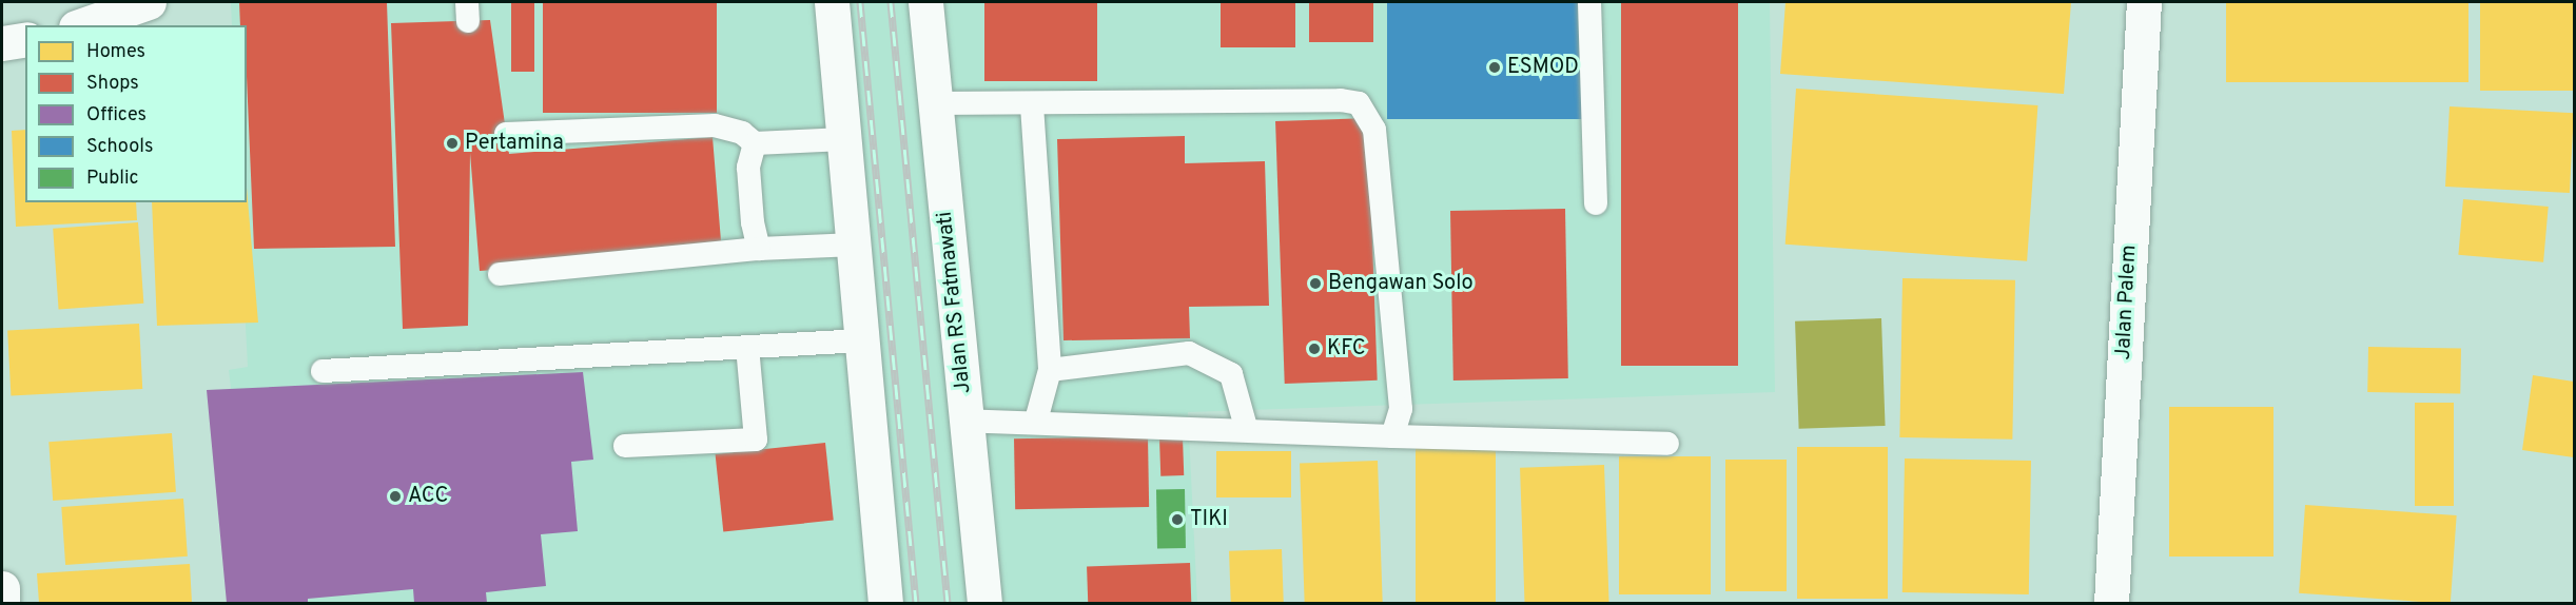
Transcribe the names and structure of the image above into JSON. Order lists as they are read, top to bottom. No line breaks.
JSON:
{"streets":{"main road":["Jalan RS Fatmawati","Jalan Palem"]},"places":["ESMOD","Pertamina","Bengawan Solo","KFC","ACC","TIKI"],"legend":["Homes","Shops","Offices","Schools","Public"]}
